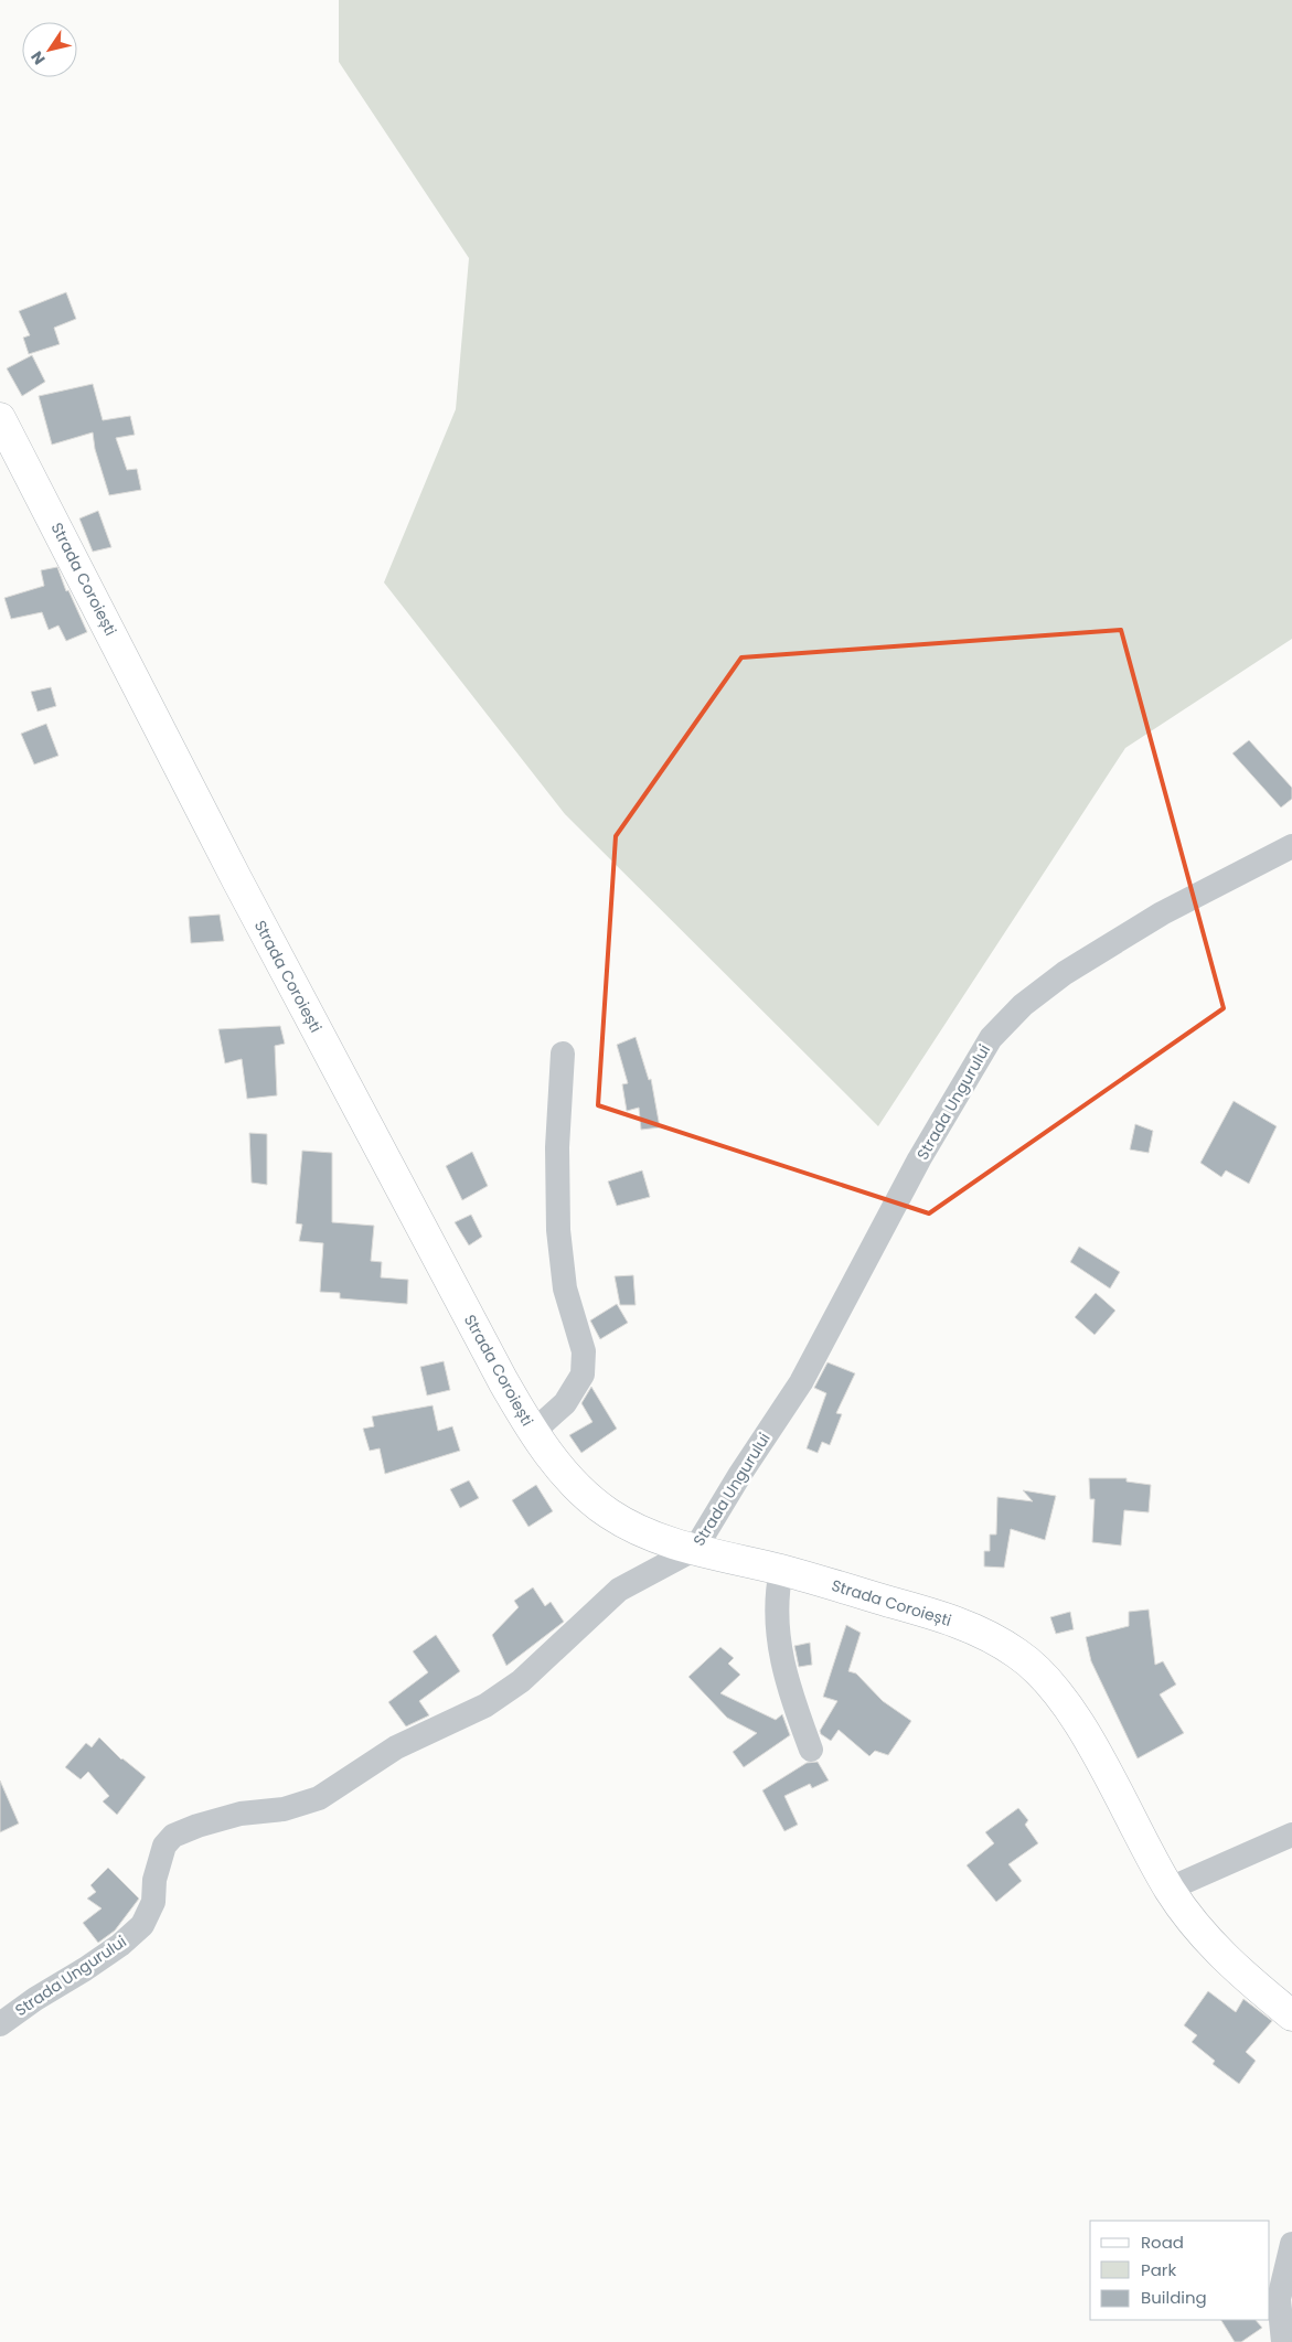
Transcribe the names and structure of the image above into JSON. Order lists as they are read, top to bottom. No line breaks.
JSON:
{"streets":{"main road":["Strada Coroiești"],"street":["Strada Ungurului"]},"crossings":[["Strada Coroiești","Strada Ungurului"]],"legend":["Road","Park","Building"],"north":"bottom left"}
